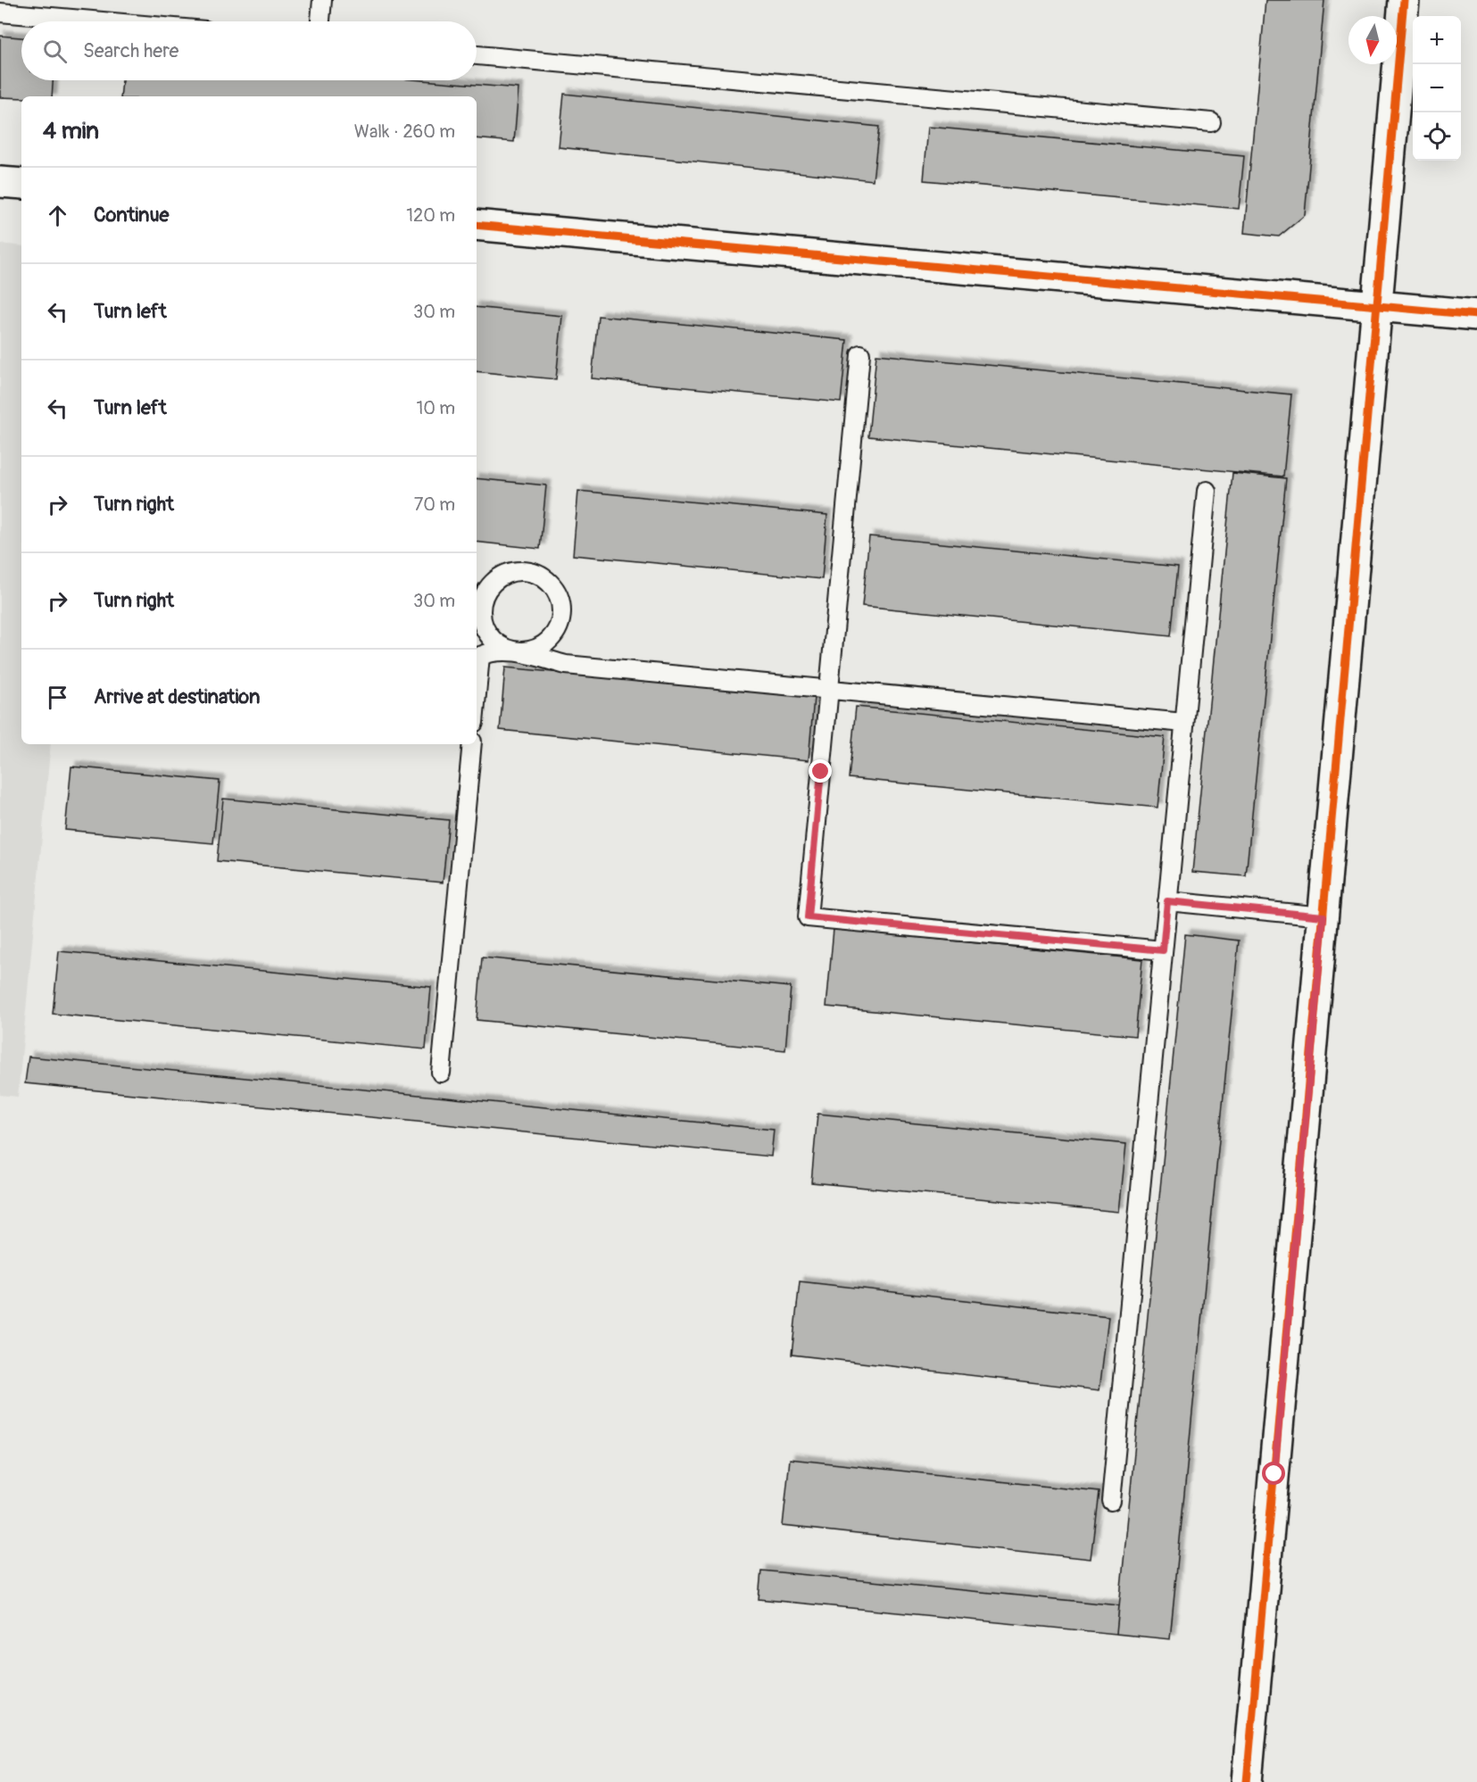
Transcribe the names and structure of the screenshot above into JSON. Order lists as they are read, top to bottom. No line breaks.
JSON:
{"north":"bottom","page":{"map_buttons":["+","−"],"search":"Search here","heading":["4 min","Walk · 260 m"],"list":[["Continue","120 m"],["Turn left","30 m"],["Turn left","10 m"],["Turn right","70 m"],["Turn right","30 m"],"Arrive at destination"]}}
